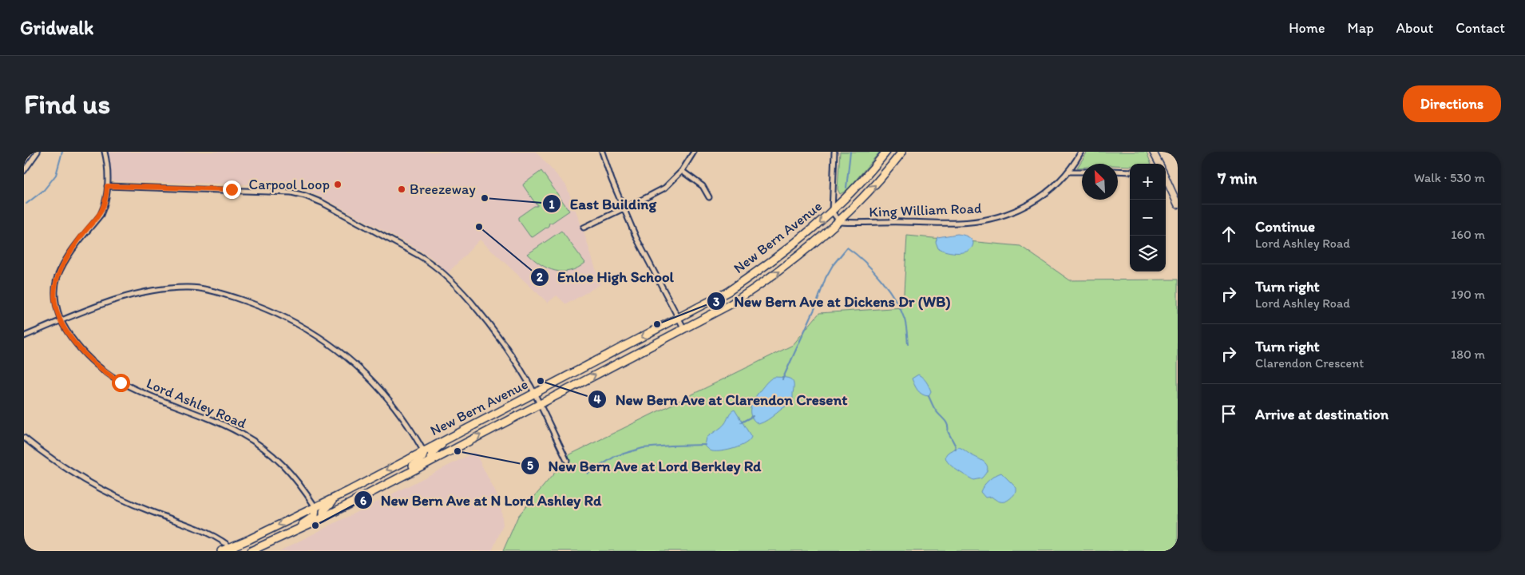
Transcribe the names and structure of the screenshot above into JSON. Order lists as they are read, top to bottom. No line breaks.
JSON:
{"streets":{"main road":["New Bern Avenue"],"street":["King William Road","Lord Ashley Road"]},"crossings":[["King William Road","New Bern Avenue"],["New Bern Avenue","Lord Ashley Road"]],"places":["Carpool Loop","Breezeway","East Building","Enloe High School","New Bern Ave at Dickens Dr (WB)","New Bern Ave at Clarendon Cresent","New Bern Ave at Lord Berkley Rd","New Bern Ave at N Lord Ashley Rd"],"north":"top left","page":{"header":"Gridwalk","nav":["Home","Map","About","Contact"],"buttons":"Directions","title":"Find us","heading":["7 min","Walk · 530 m"],"map_buttons":["+","−"],"list":[["Continue","Lord Ashley Road","160 m"],["Turn right","Lord Ashley Road","190 m"],["Turn right","Clarendon Crescent","180 m"],"Arrive at destination"]}}
